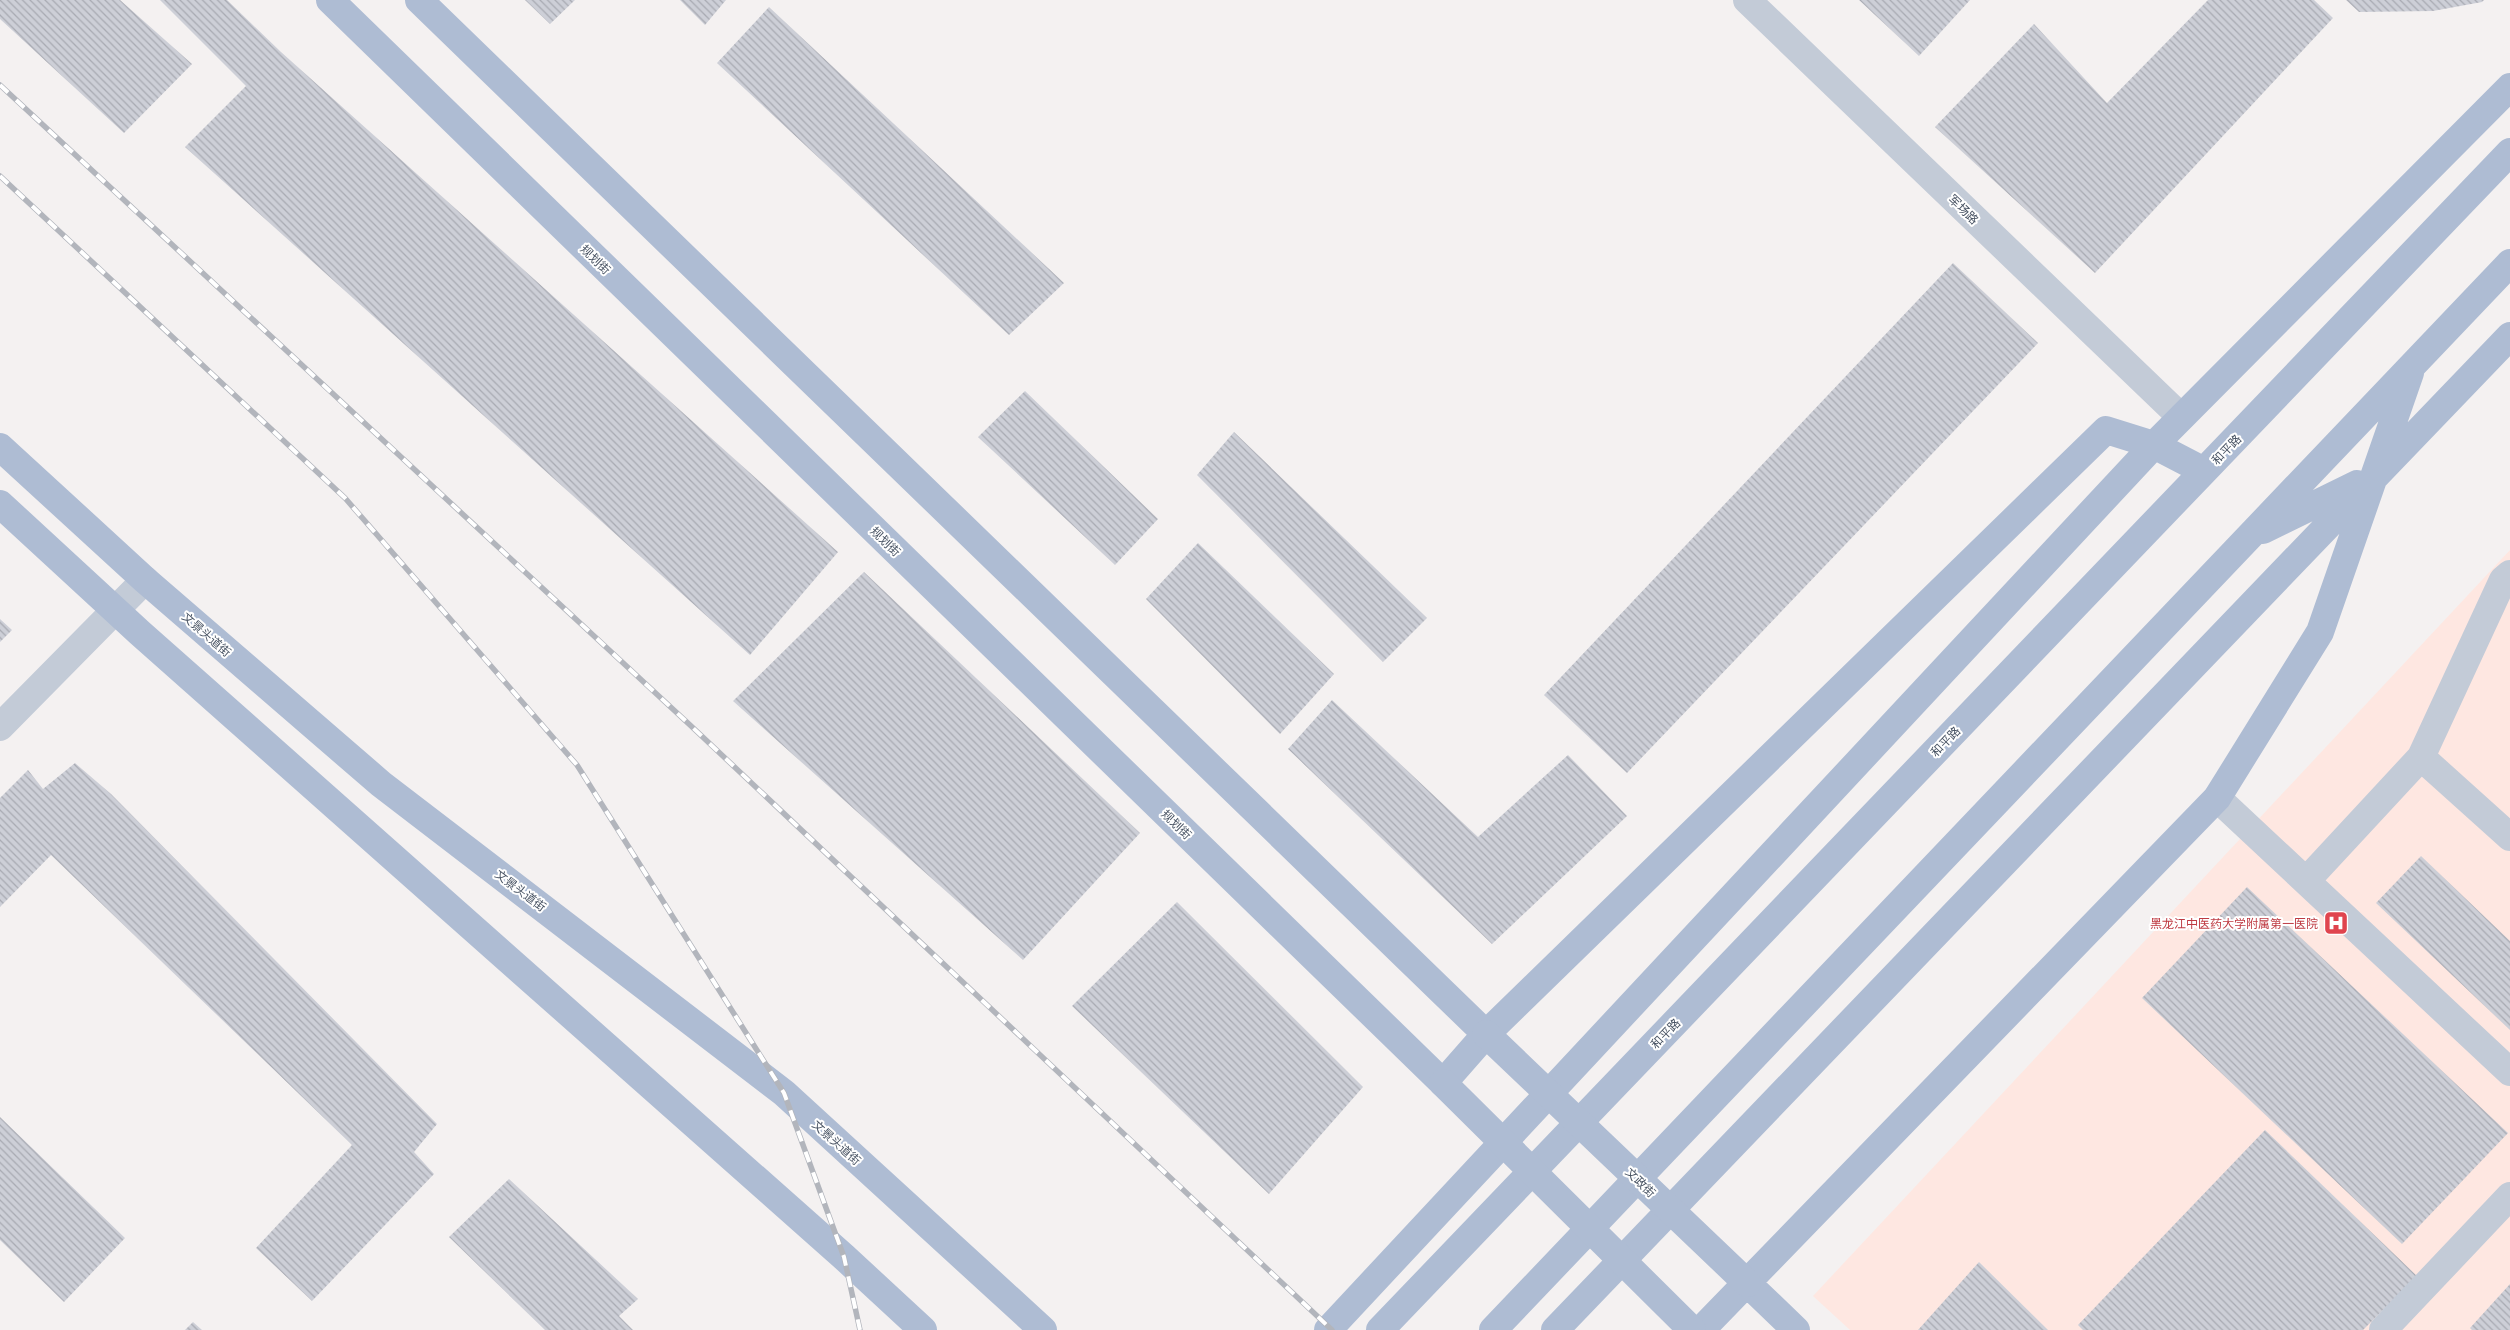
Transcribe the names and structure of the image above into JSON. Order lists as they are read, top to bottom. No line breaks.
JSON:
{"streets":{"main road":["规划街","和平路","文景头道街","文政街"],"street":["军场路"]},"places":{"hospital":["黑龙江中医药大学附属第一医院"]}}
